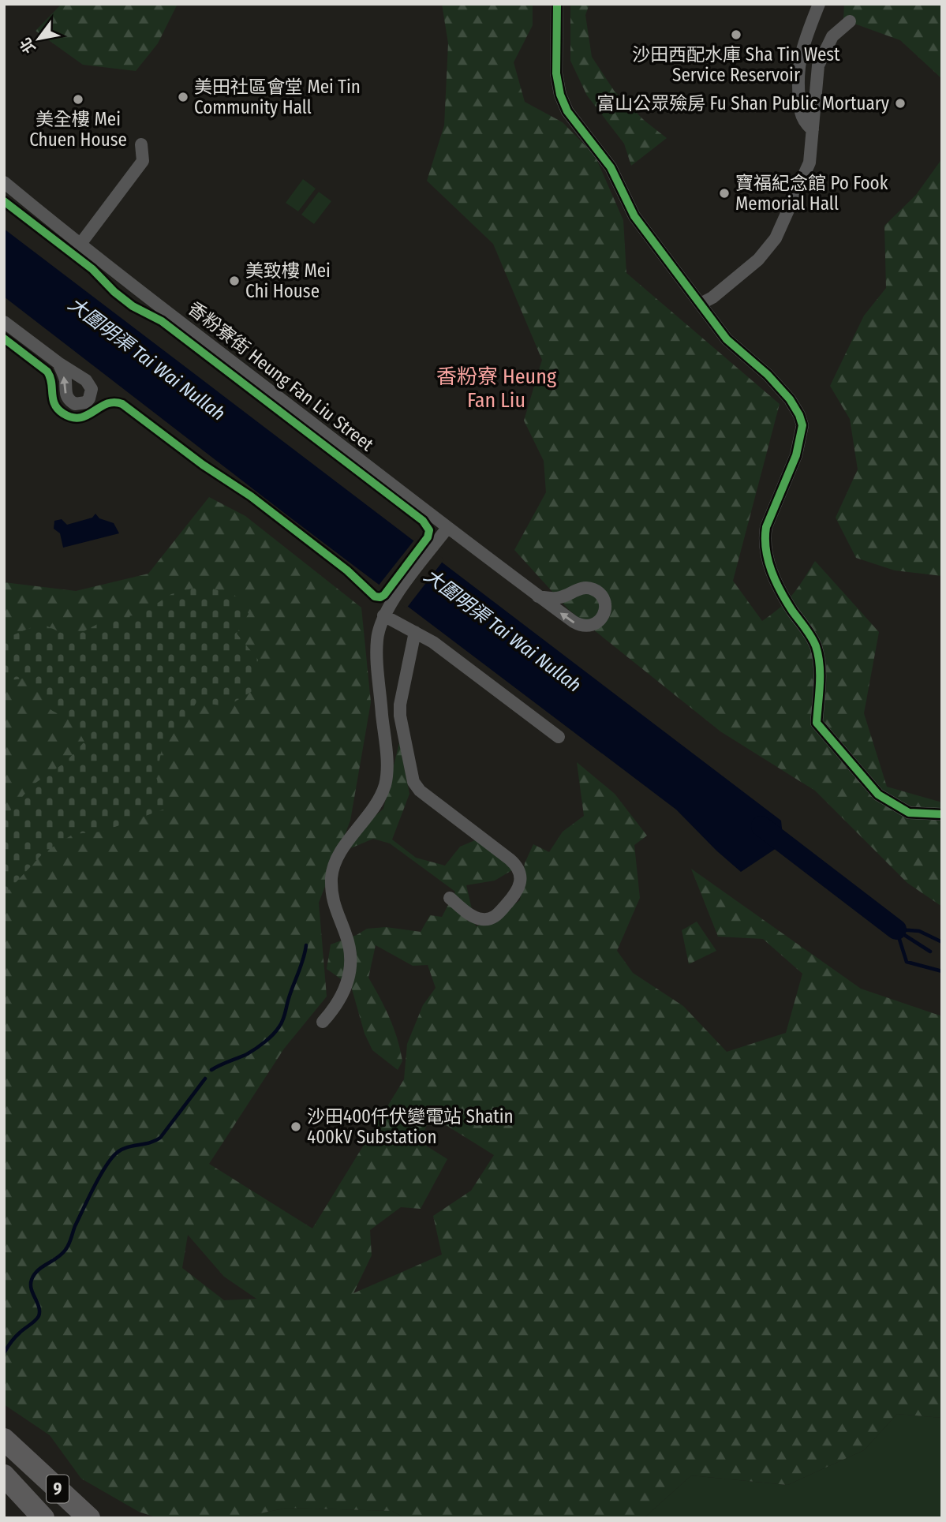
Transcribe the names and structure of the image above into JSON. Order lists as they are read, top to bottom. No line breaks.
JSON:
{"streets":{"highway":["9"],"street":["香粉寮街 Heung Fan Liu Street"]},"districts":["香粉寮 Heung Fan Liu"],"water":["大圍明渠 Tai Wai Nullah"],"places":["沙田西配水庫 Sha Tin West Service Reservoir","美田社區會堂 Mei Tin Community Hall","美全樓 Mei Chuen House","富山公眾殮房 Fu Shan Public Mortuary","寶福紀念館 Po Fook Memorial Hall","美致樓 Mei Chi House","沙田400仟伏變電站 Shatin 400kV Substation"],"north":"bottom left"}
